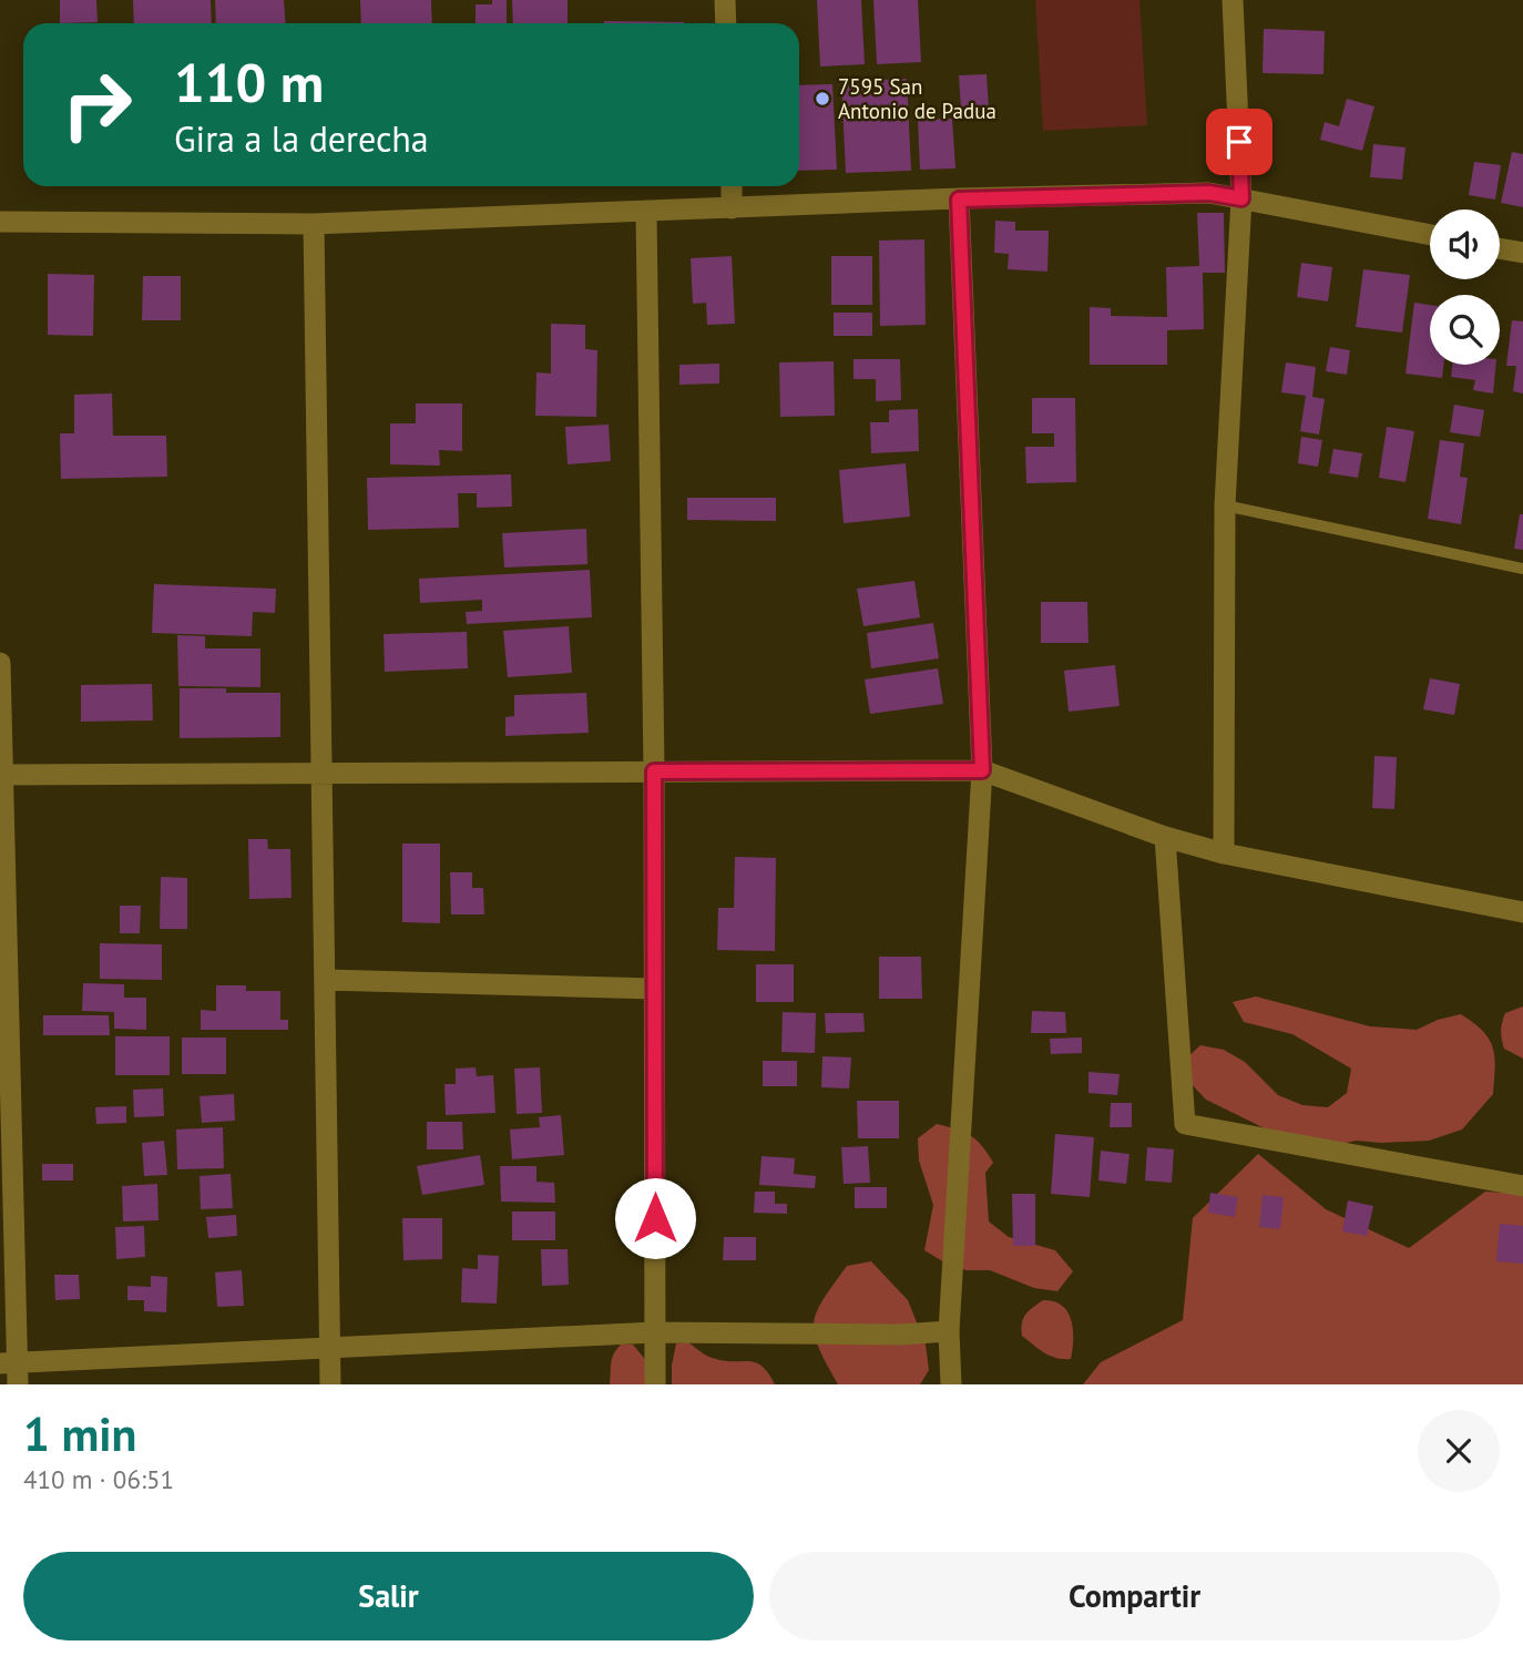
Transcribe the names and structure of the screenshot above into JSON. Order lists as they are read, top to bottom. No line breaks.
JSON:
{"places":["7595 San Antonio de Padua"],"page":{"turn":["110 m","Gira a la derecha"],"heading":["1 min","410 m · 06:51"],"buttons":["Salir","Compartir"]}}
